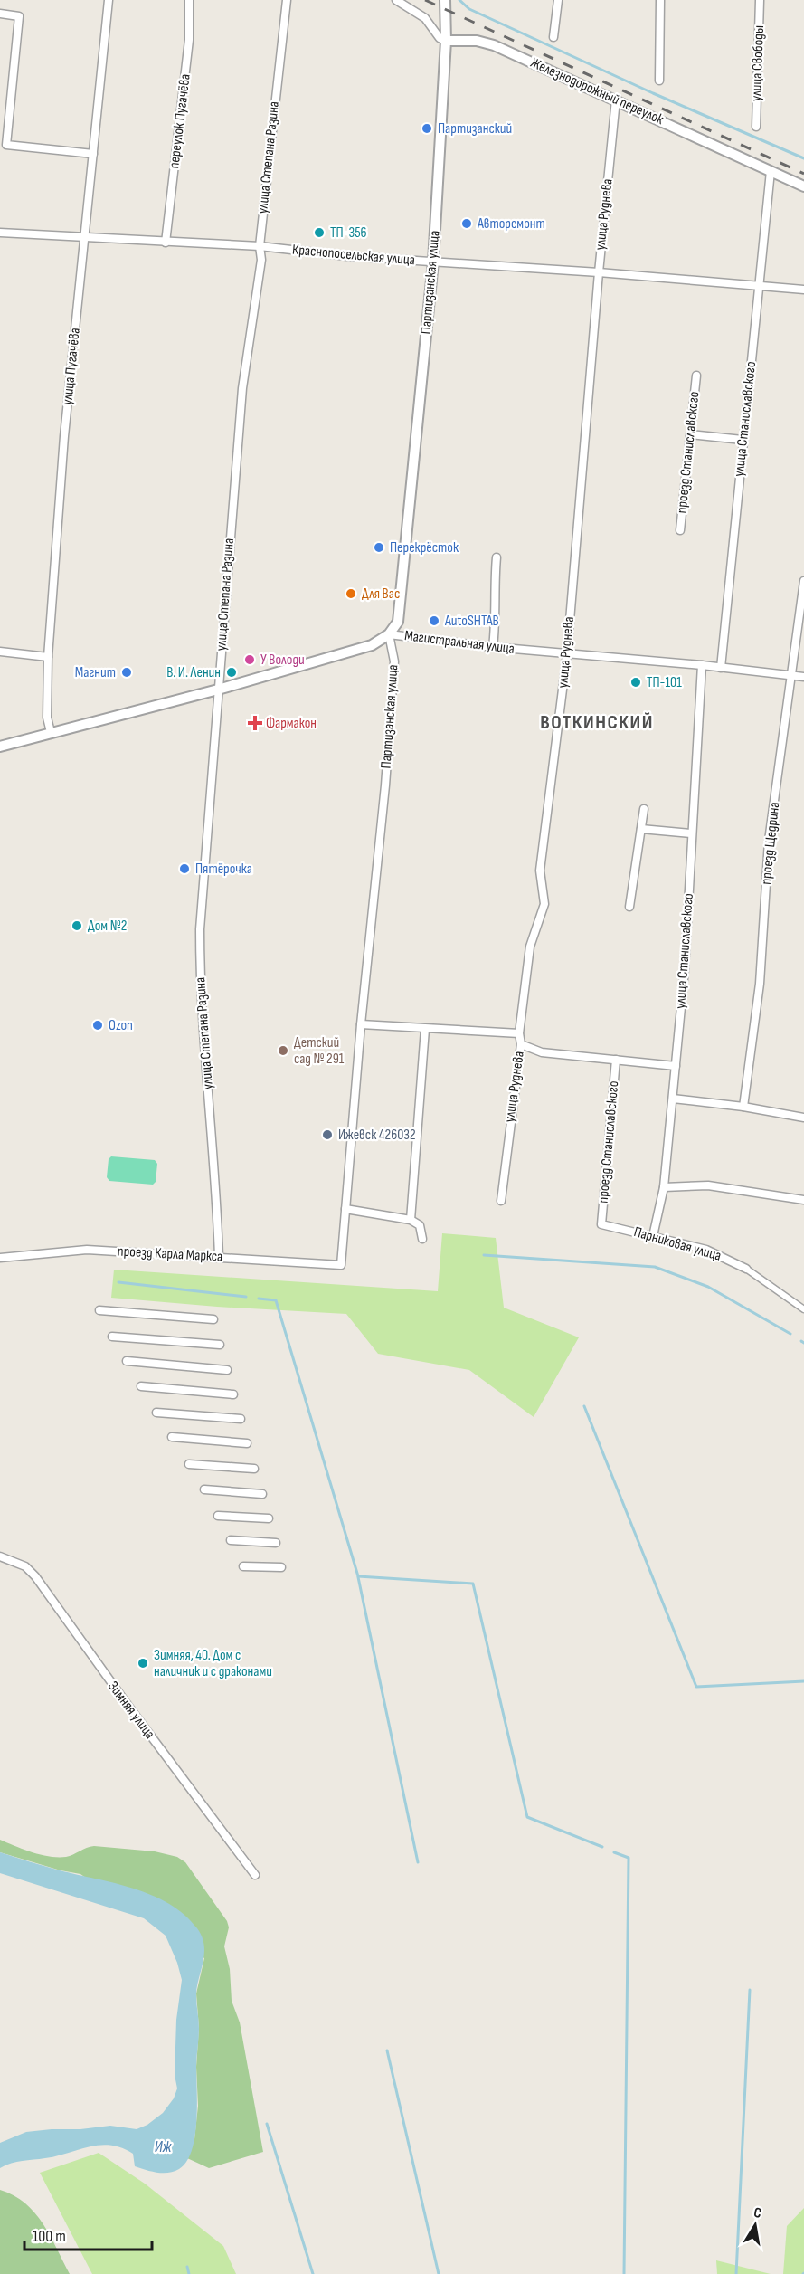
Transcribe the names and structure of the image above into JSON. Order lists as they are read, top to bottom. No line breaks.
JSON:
{"streets":{"street":["улица Свободы","Железнодорожный переулок","переулок Пугачёва","улица Степана Разина","улица Руднева","Краснопосельская улица","Партизанская улица","улица Пугачёва","улица Станиславского","проезд Станиславского","Магистральная улица","проезд Щедрина","Парниковая улица","проезд Карла Маркса","Зимняя улица"]},"crossings":[["Железнодорожный переулок","улица Руднева"],["Железнодорожный переулок","Партизанская улица"],["Железнодорожный переулок","улица Станиславского"],["переулок Пугачёва","Краснопосельская улица"],["улица Степана Разина","Краснопосельская улица"],["улица Степана Разина","Магистральная улица"],["улица Степана Разина","проезд Карла Маркса"],["улица Руднева","Краснопосельская улица"],["улица Руднева","проезд Станиславского"],["улица Руднева","Магистральная улица"],["Краснопосельская улица","Партизанская улица"],["Краснопосельская улица","улица Пугачёва"],["Краснопосельская улица","улица Станиславского"],["Партизанская улица","Магистральная улица"],["Партизанская улица","проезд Карла Маркса"],["улица Пугачёва","Магистральная улица"],["улица Станиславского","проезд Станиславского"],["улица Станиславского","Магистральная улица"],["улица Станиславского","Парниковая улица"],["проезд Станиславского","Парниковая улица"],["Магистральная улица","проезд Щедрина"]],"districts":["ВОТКИНСКИЙ"],"water":["Иж"],"places":{"other":["Партизанский","Авторемонт","ТП-356","Перекрёсток","Для Вас","AutoSHTAB","У Володи","Магнит","В. И. Ленин","ТП-101","Пятёрочка","Дом №2","Ozon","Детский сад № 291","Ижевск 426032","Зимняя, 40. Дом с наличник и с драконами"],"health":["Фармакон"]},"scale_bar":"100 m","north":"top"}
